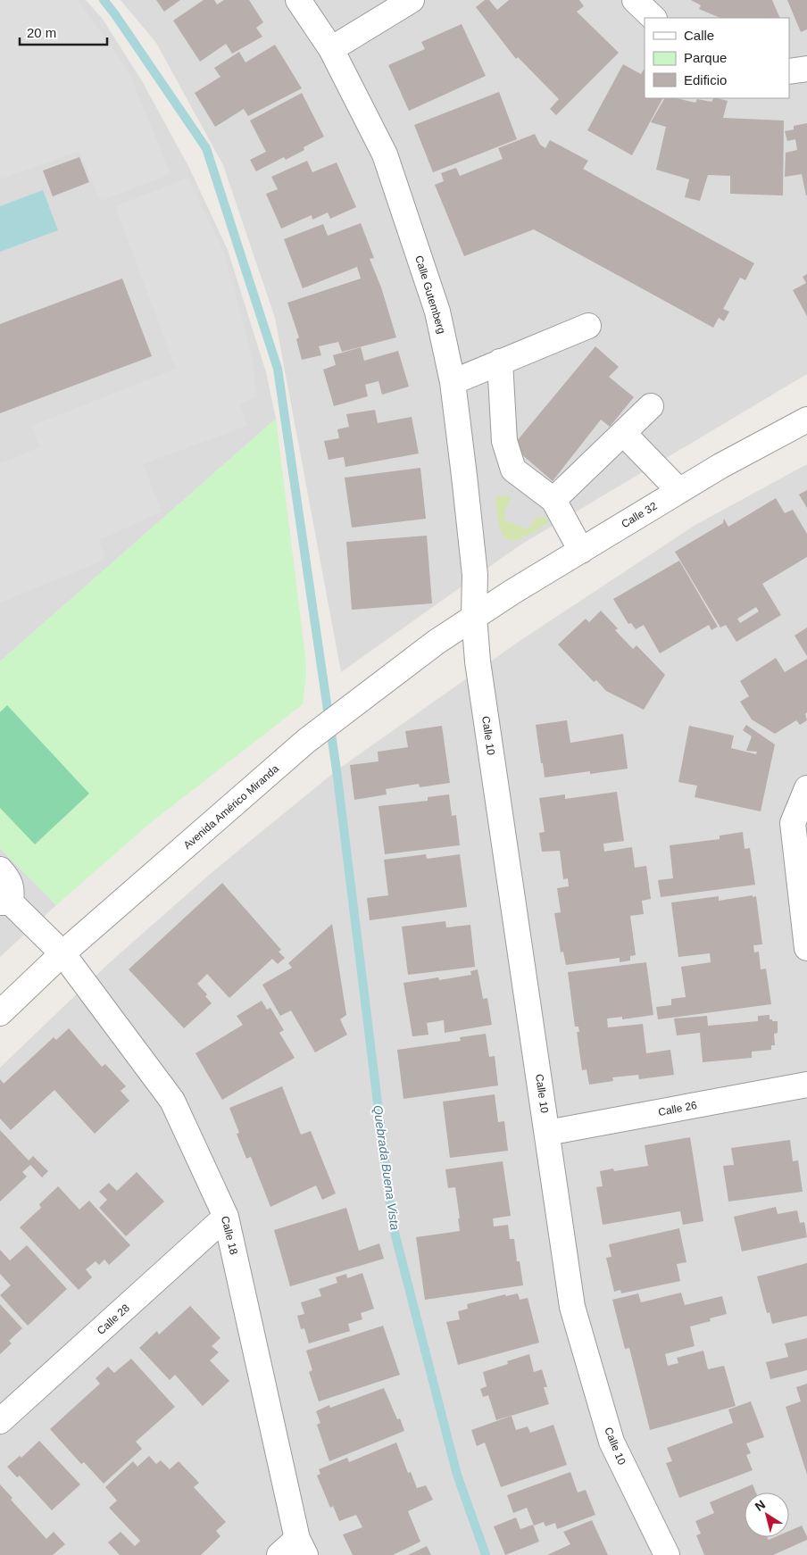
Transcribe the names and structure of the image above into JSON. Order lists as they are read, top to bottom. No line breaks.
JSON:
{"streets":{"street":["Calle Gutemberg","Calle 32","Calle 10","Avenida Américo Miranda","Calle 26","Calle 18","Calle 28"]},"crossings":[["Calle Gutemberg","Calle 32"],["Calle Gutemberg","Calle 10"],["Calle Gutemberg","Avenida Américo Miranda"],["Calle 32","Calle 10"],["Calle 32","Avenida Américo Miranda"],["Calle 10","Avenida Américo Miranda"],["Calle 10","Calle 26"],["Avenida Américo Miranda","Calle 18"],["Calle 18","Calle 28"]],"water":["Quebrada Buena Vista"],"legend":["Calle","Parque","Edificio"],"scale_bar":"20 m","north":"top left"}
